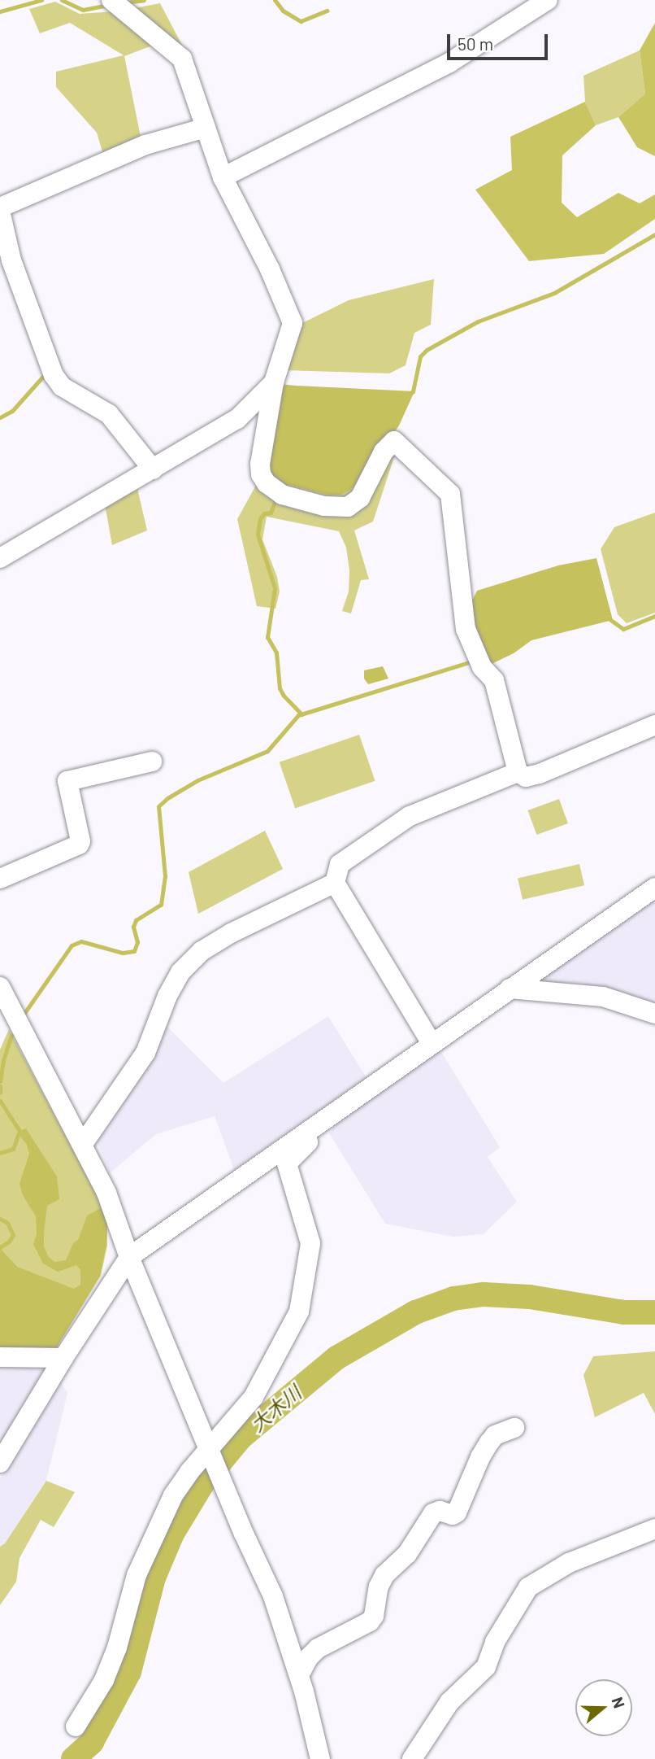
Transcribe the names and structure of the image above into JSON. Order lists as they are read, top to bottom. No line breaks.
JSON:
{"water":["大木川"],"scale_bar":"50 m","north":"right"}
